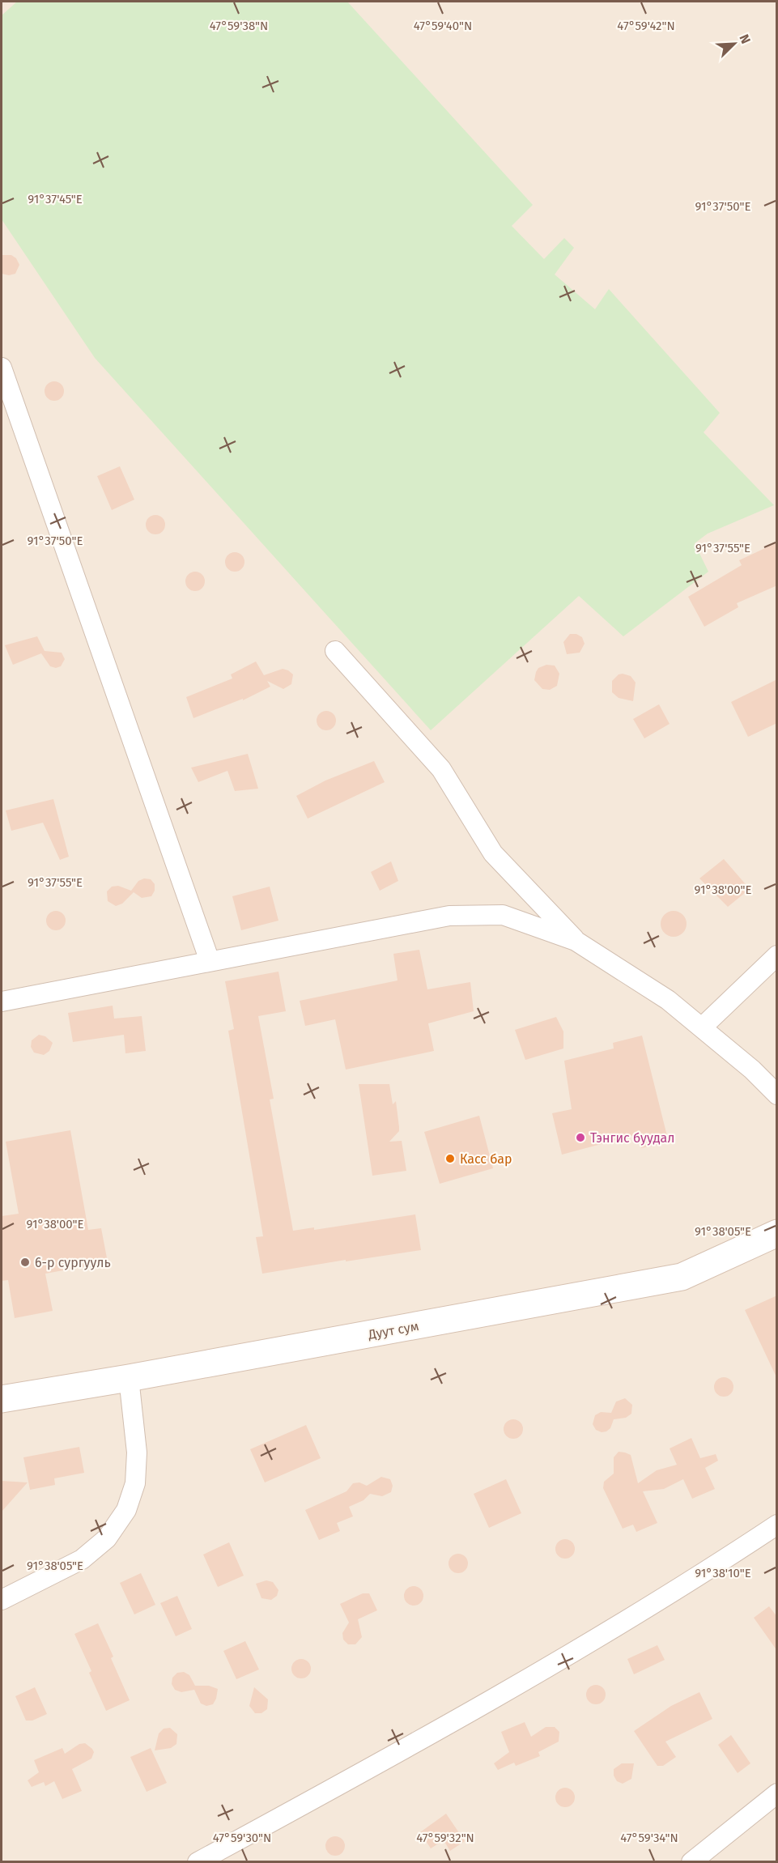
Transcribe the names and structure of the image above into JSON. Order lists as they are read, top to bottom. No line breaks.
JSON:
{"streets":{"main road":["Дуут сум"]},"places":["Тэнгис буудал","Касс бар","6-р сургууль"],"north":"top right","coordinates":["47°59'38\"N","47°59'40\"N","47°59'42\"N","91°37'45\"E","91°37'50\"E","91°37'55\"E","91°38'00\"E","91°38'05\"E","91°38'10\"E","47°59'30\"N","47°59'32\"N","47°59'34\"N"]}
